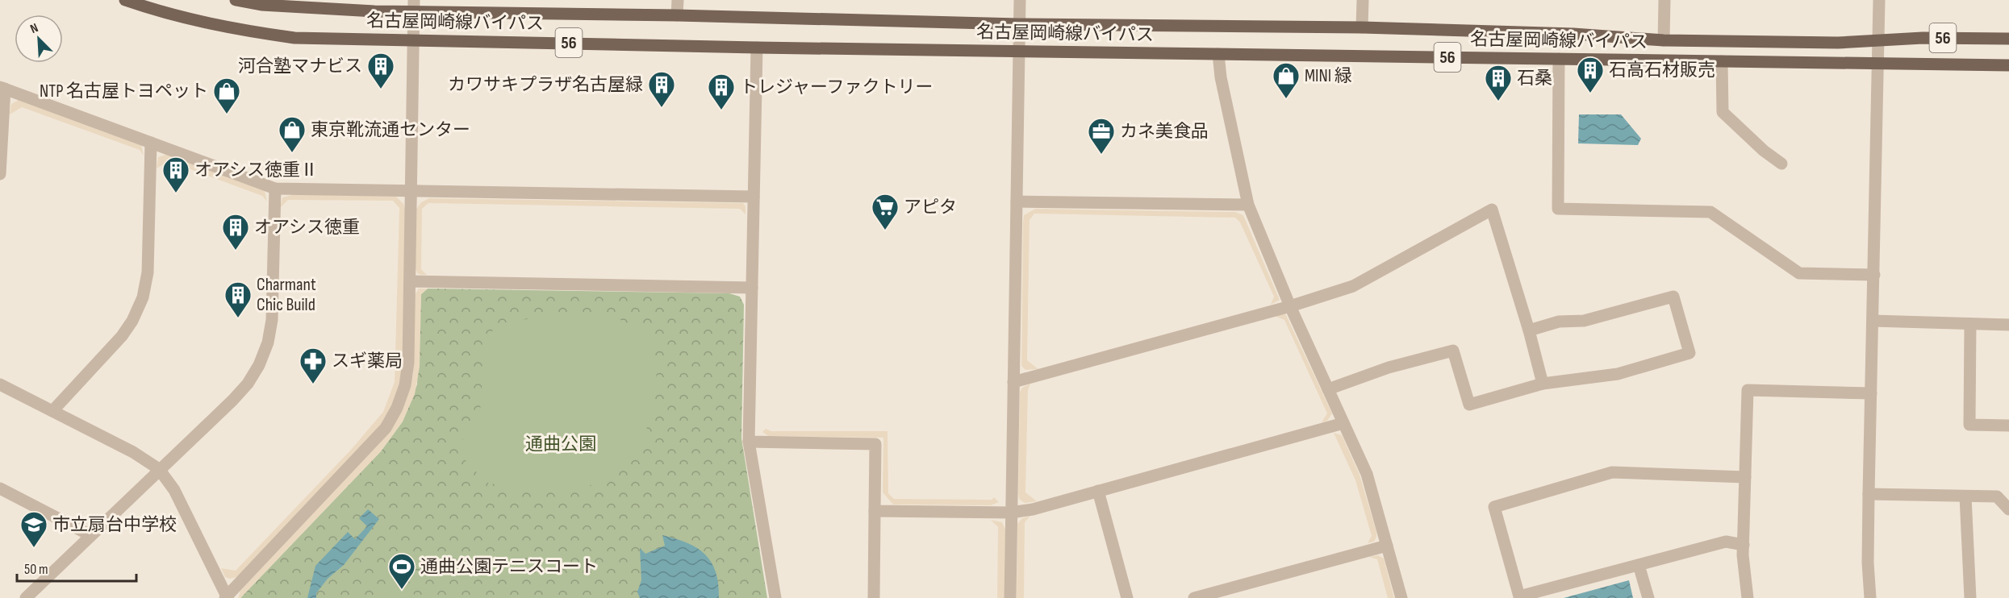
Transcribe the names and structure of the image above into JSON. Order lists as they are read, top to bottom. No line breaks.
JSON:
{"streets":{"main road":["名古屋岡崎線バイパス","56"]},"parks":["通曲公園"],"places":{"building":["河合塾マナビス","石高石材販売","石桑","カワサキプラザ名古屋緑","トレジャーファクトリー","オアシス徳重Ⅱ","オアシス徳重","Charmant Chic Build"],"shop":["MINI 緑","NTP 名古屋トヨペット","東京靴流通センター"],"office":["カネ美食品"],"supermarket":["アピタ"],"pharmacy":["スギ薬局"],"school or university":["市立扇台中学校"],"sports":["通曲公園テニスコート"]},"scale_bar":"50 m","north":"top left"}
